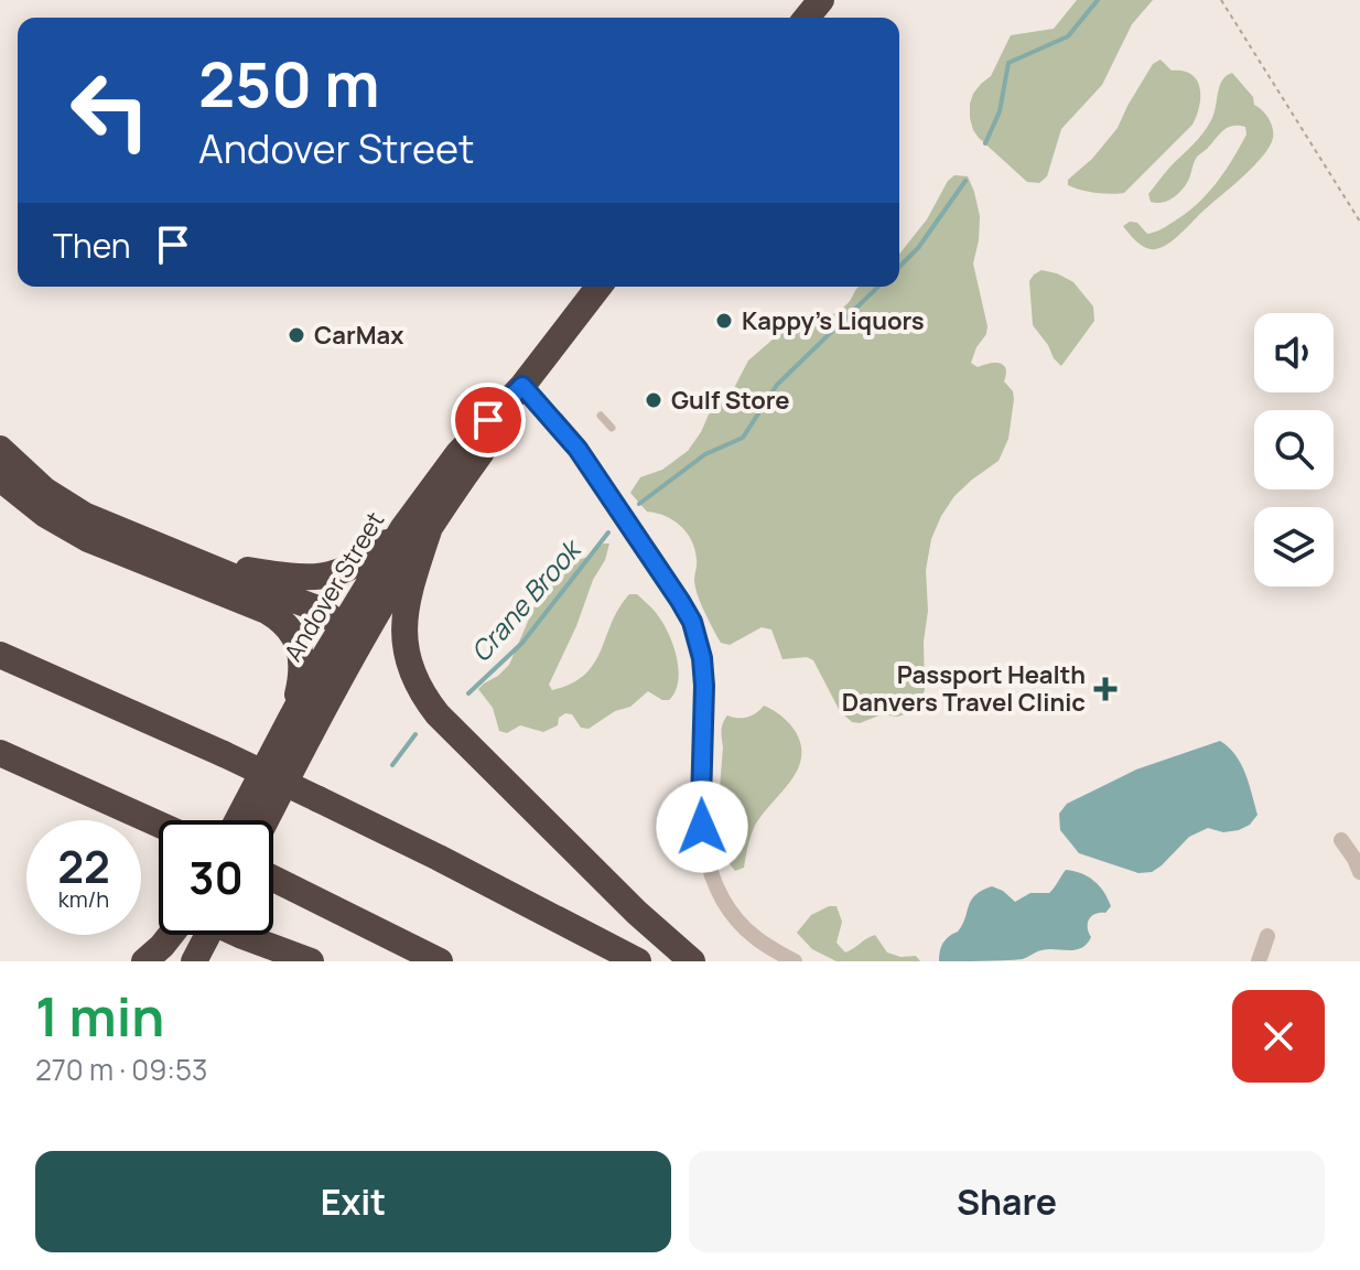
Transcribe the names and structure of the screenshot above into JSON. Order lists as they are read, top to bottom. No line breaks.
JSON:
{"streets":{"highway":["Andover Street"]},"water":["Crane Brook"],"places":{"other":["Kappy's Liquors","CarMax","Gulf Store"],"health":["Passport Health Danvers Travel Clinic"]},"page":{"turn":["250 m","Andover Street"],"then":"Then","speed":"22 km/h","limit":"30","heading":["1 min","270 m · 09:53"],"buttons":["Exit","Share"]}}
